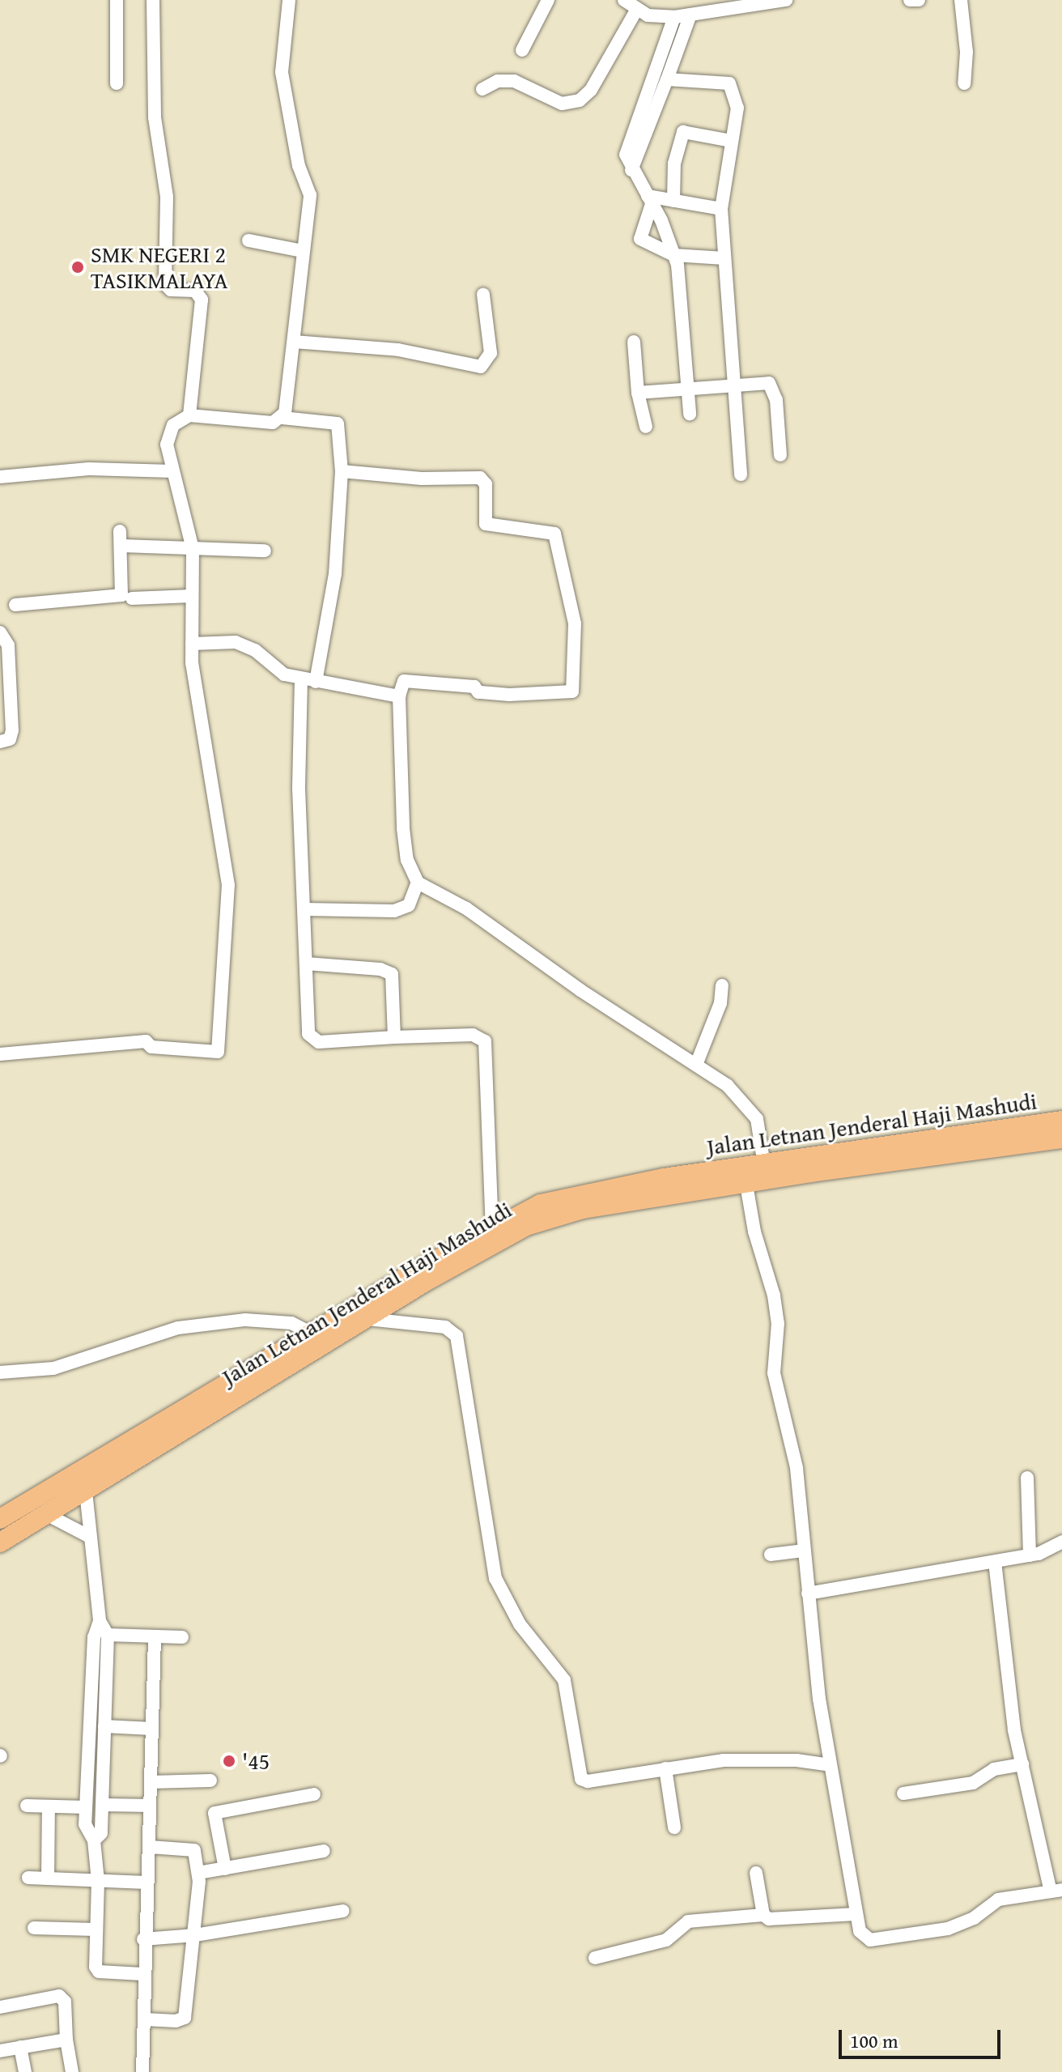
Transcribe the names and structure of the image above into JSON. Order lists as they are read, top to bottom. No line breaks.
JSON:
{"streets":{"main road":["Jalan Letnan Jenderal Haji Mashudi"]},"places":["SMK NEGERI 2 TASIKMALAYA","'45"],"scale_bar":"100 m"}
